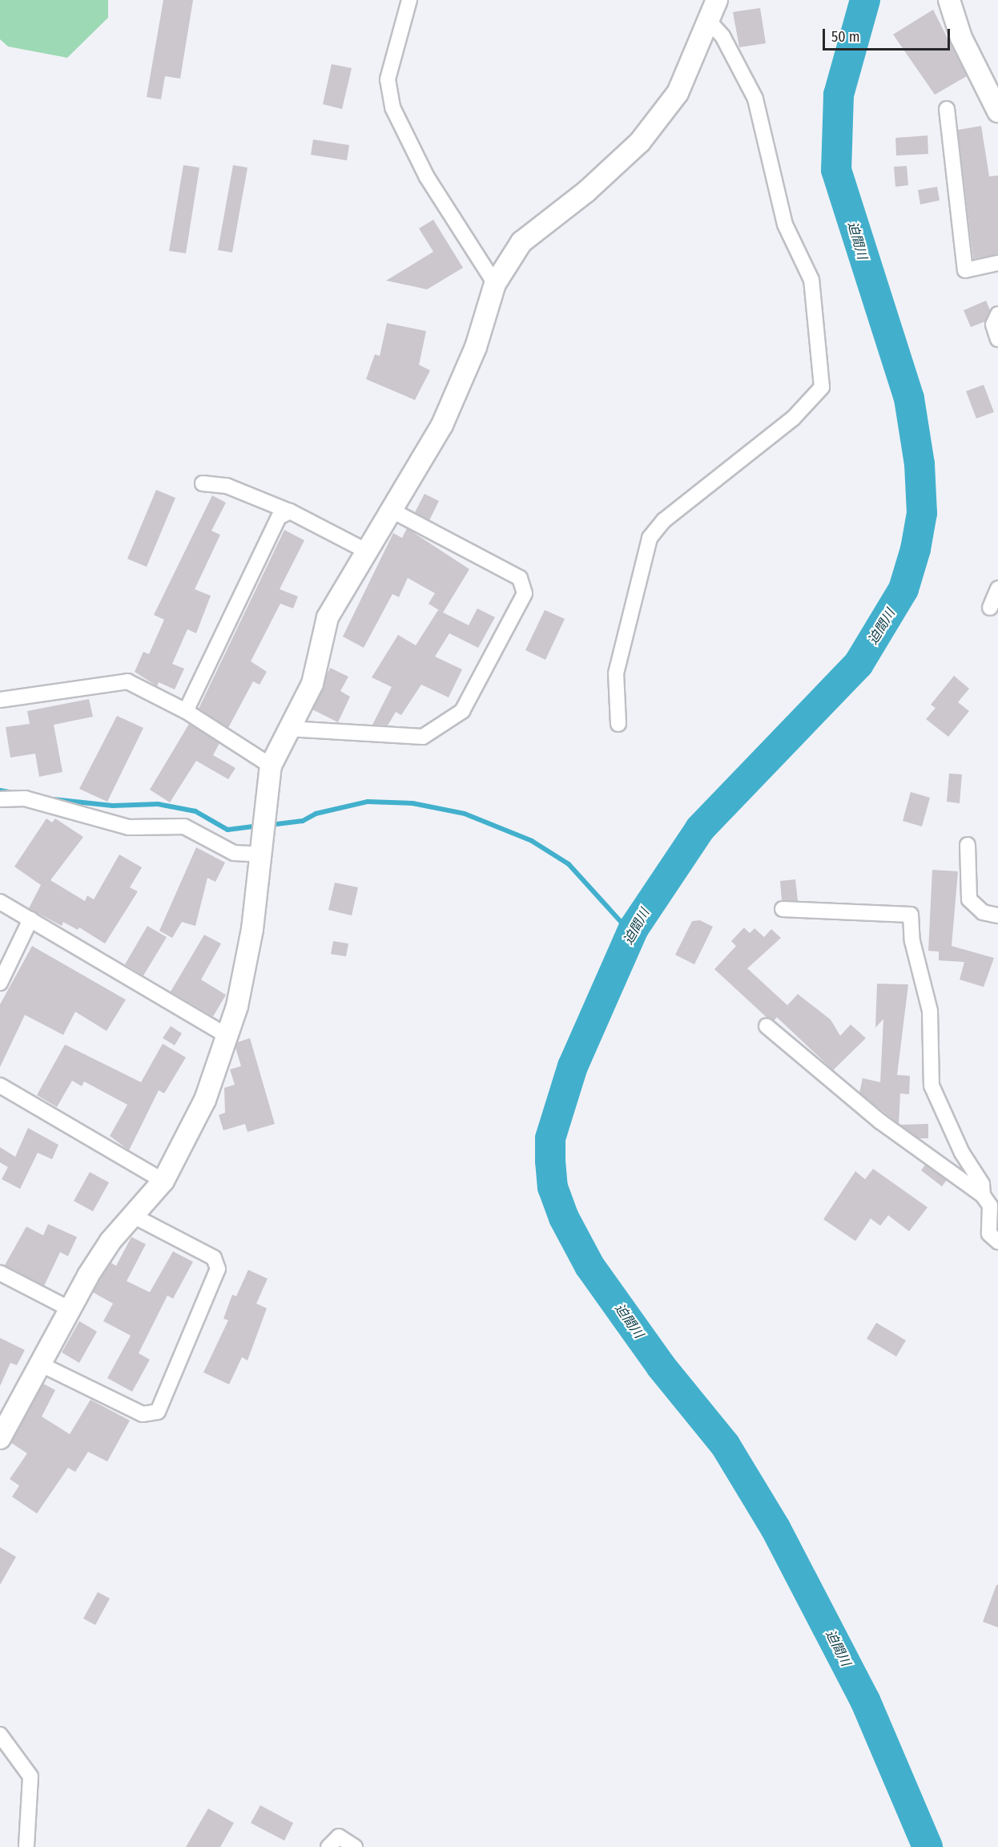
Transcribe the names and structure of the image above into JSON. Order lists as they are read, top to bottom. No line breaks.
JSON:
{"water":["迫間川"],"scale_bar":"50 m"}
